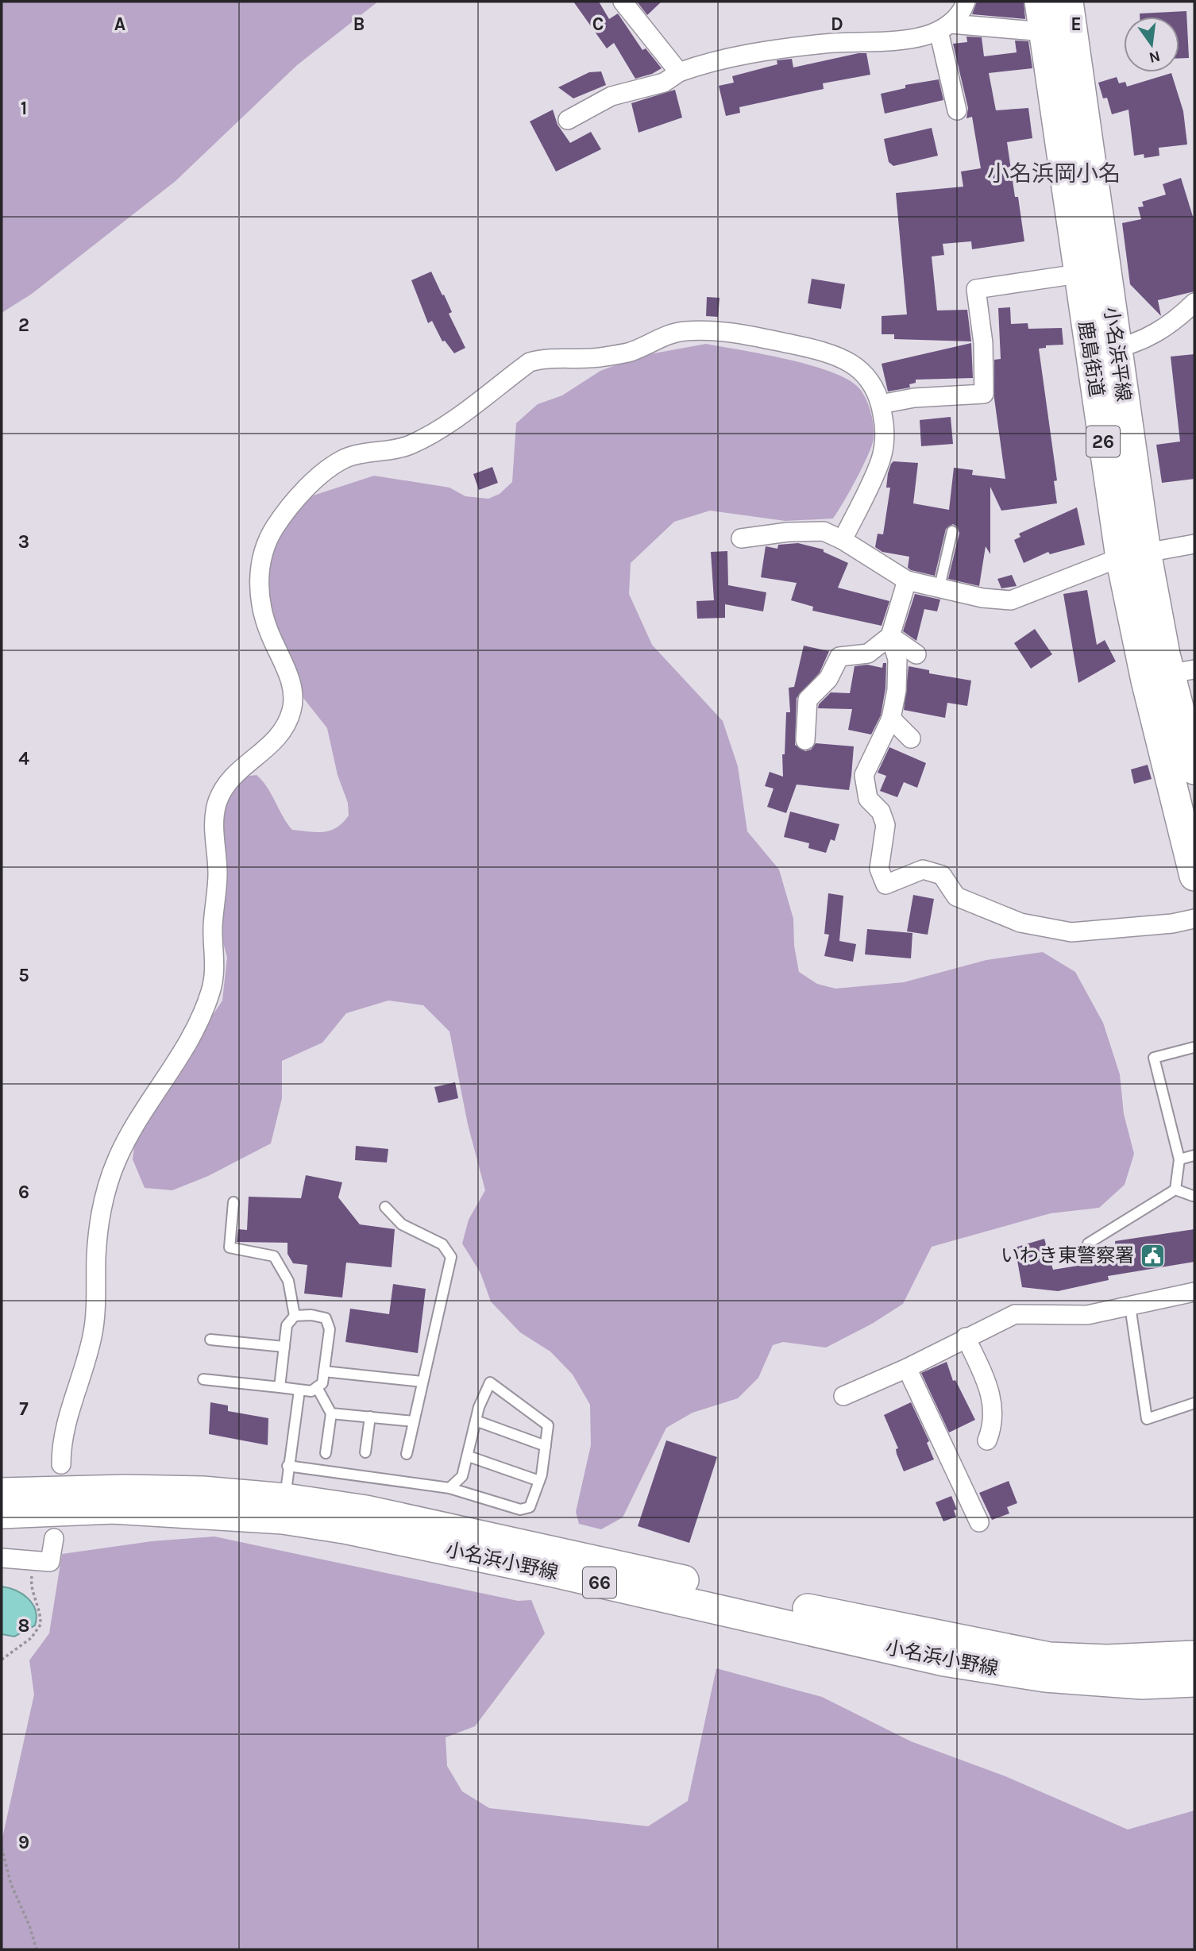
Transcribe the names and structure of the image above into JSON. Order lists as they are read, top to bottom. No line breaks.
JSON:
{"streets":{"main road":["小名浜平線","鹿島街道","26","小名浜小野線","66"]},"crossings":[["小名浜平線","鹿島街道"],["鹿島街道","26"]],"districts":["小名浜岡小名"],"places":{"public building":["いわき東警察署"]},"north":"bottom","grid":{"columns":["A","B","C","D","E"],"rows":["1","2","3","4","5","6","7","8","9"]}}
